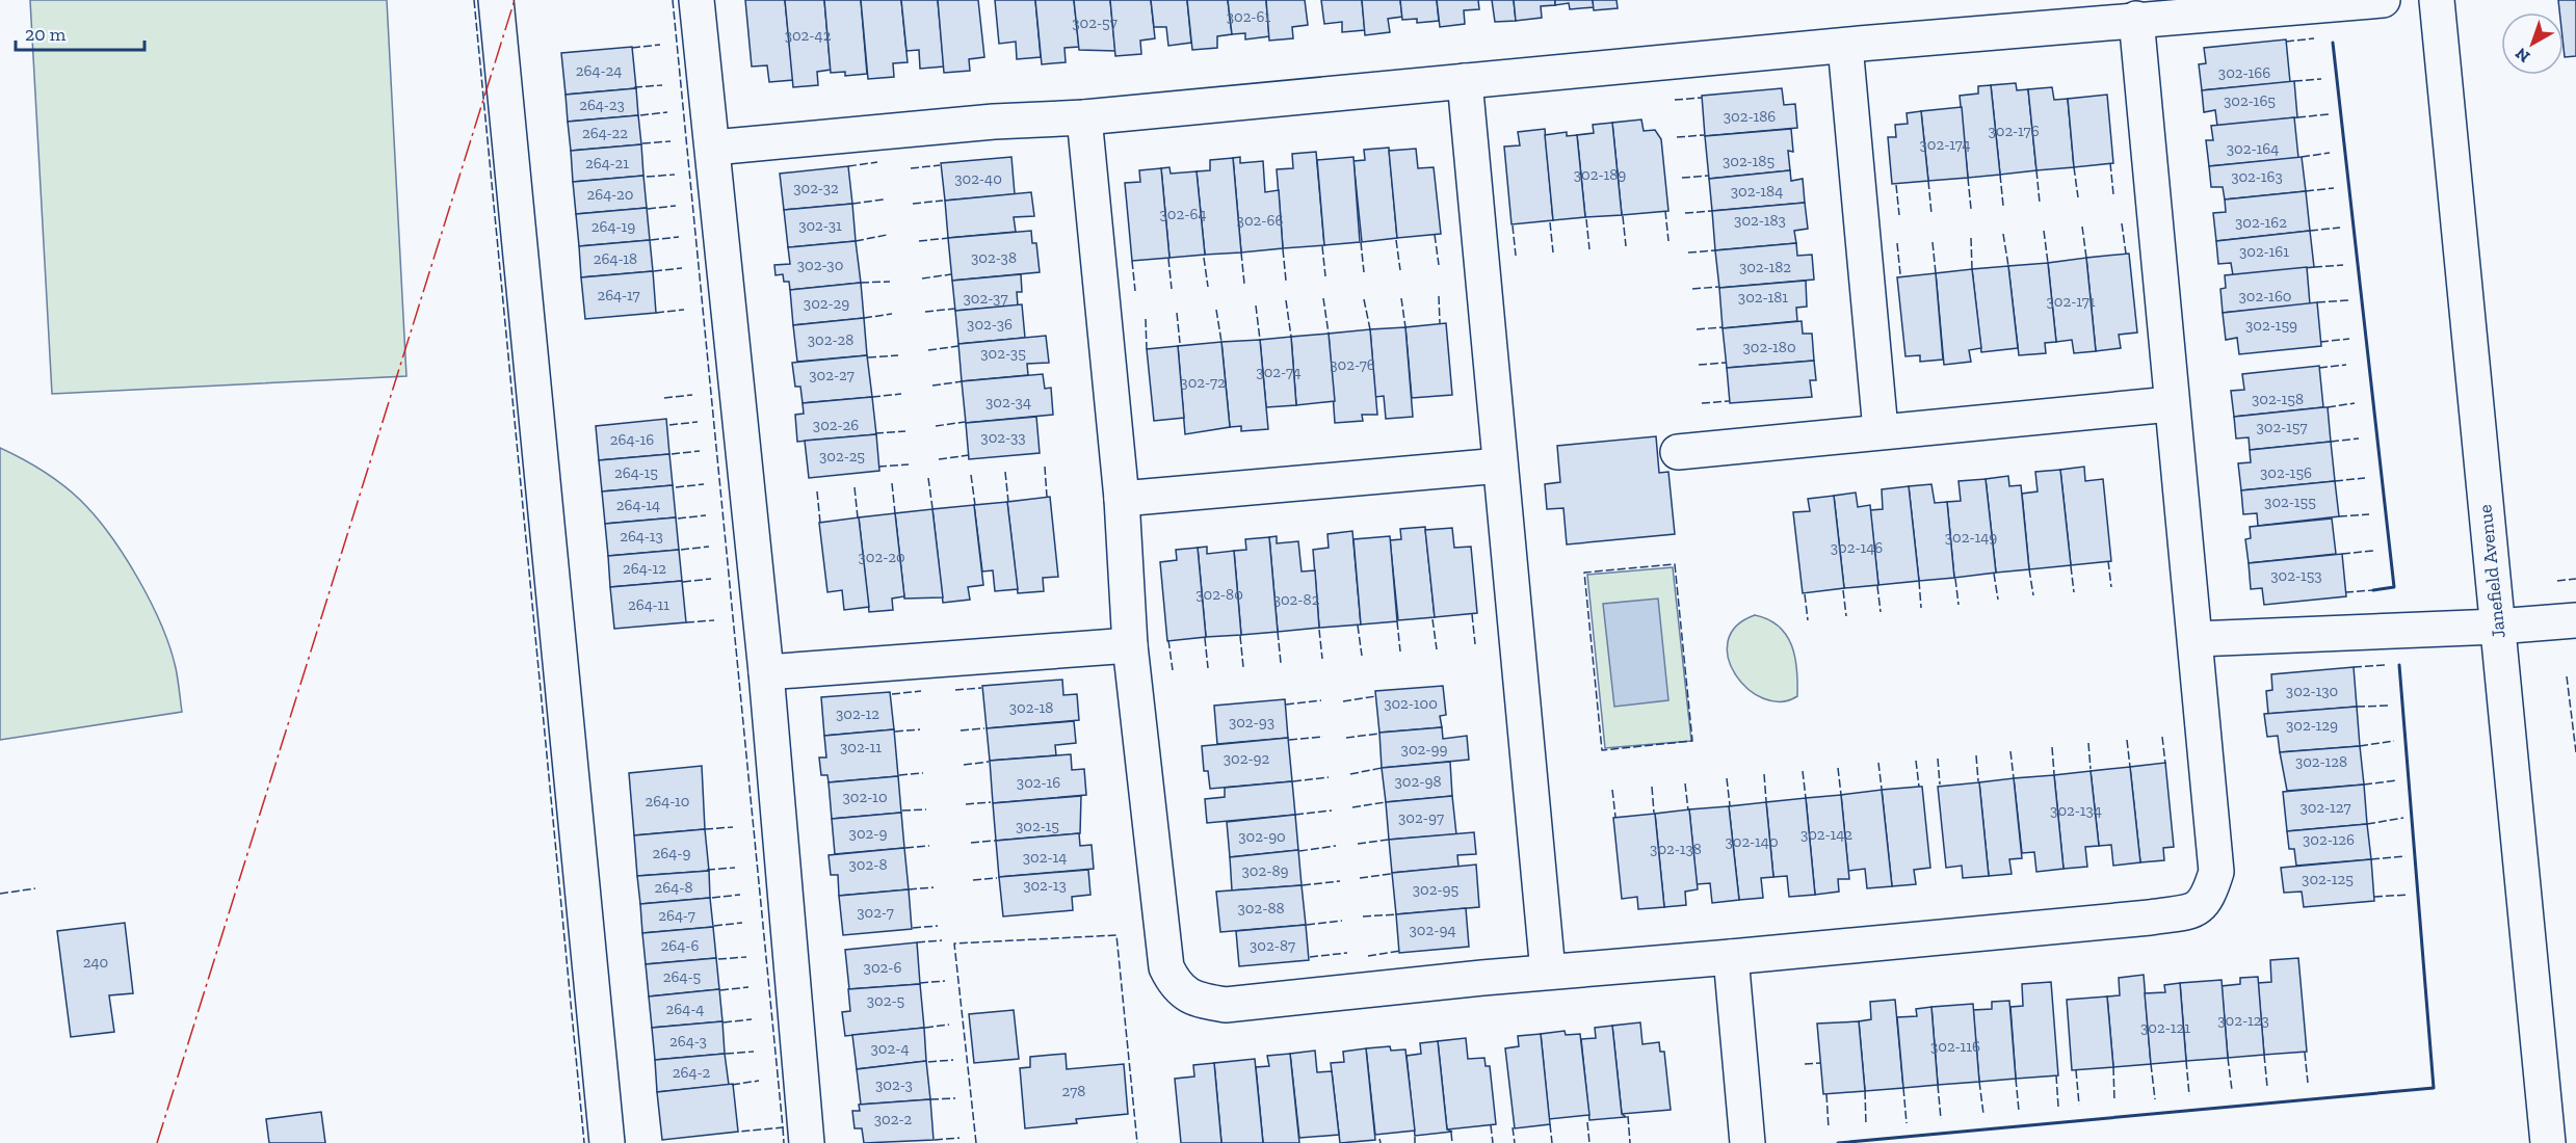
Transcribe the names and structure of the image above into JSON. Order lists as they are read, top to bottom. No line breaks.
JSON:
{"streets":{"street":["Janefield Avenue"]},"house_numbers":["302-61","302-57","302-42","264-24","302-166","302-165","264-23","302-186","302-176","264-22","302-174","302-164","302-185","264-21","302-189","302-163","302-40","302-32","302-184","264-20","302-64","302-66","302-183","302-162","302-31","264-19","302-161","302-38","264-18","302-30","302-182","264-17","302-160","302-181","302-37","302-171","302-29","302-36","302-159","302-28","302-180","302-35","302-76","302-74","302-27","302-72","302-158","302-34","302-26","302-157","302-33","264-16","302-25","264-15","302-156","302-155","264-14","264-13","302-149","302-146","302-20","264-12","302-153","302-80","302-82","264-11","302-130","302-100","302-18","302-12","302-93","302-129","302-11","302-99","302-92","302-128","302-98","302-16","302-10","264-10","302-127","302-134","302-97","302-15","302-9","302-142","302-90","302-126","302-140","302-138","264-9","302-14","302-8","302-89","302-125","302-13","264-8","302-95","302-88","302-7","264-7","302-94","264-6","302-87","240","302-6","264-5","302-5","264-4","302-123","302-121","264-3","302-116","302-4","264-2","302-3","278","302-2"],"scale_bar":"20 m","north":"bottom left"}
